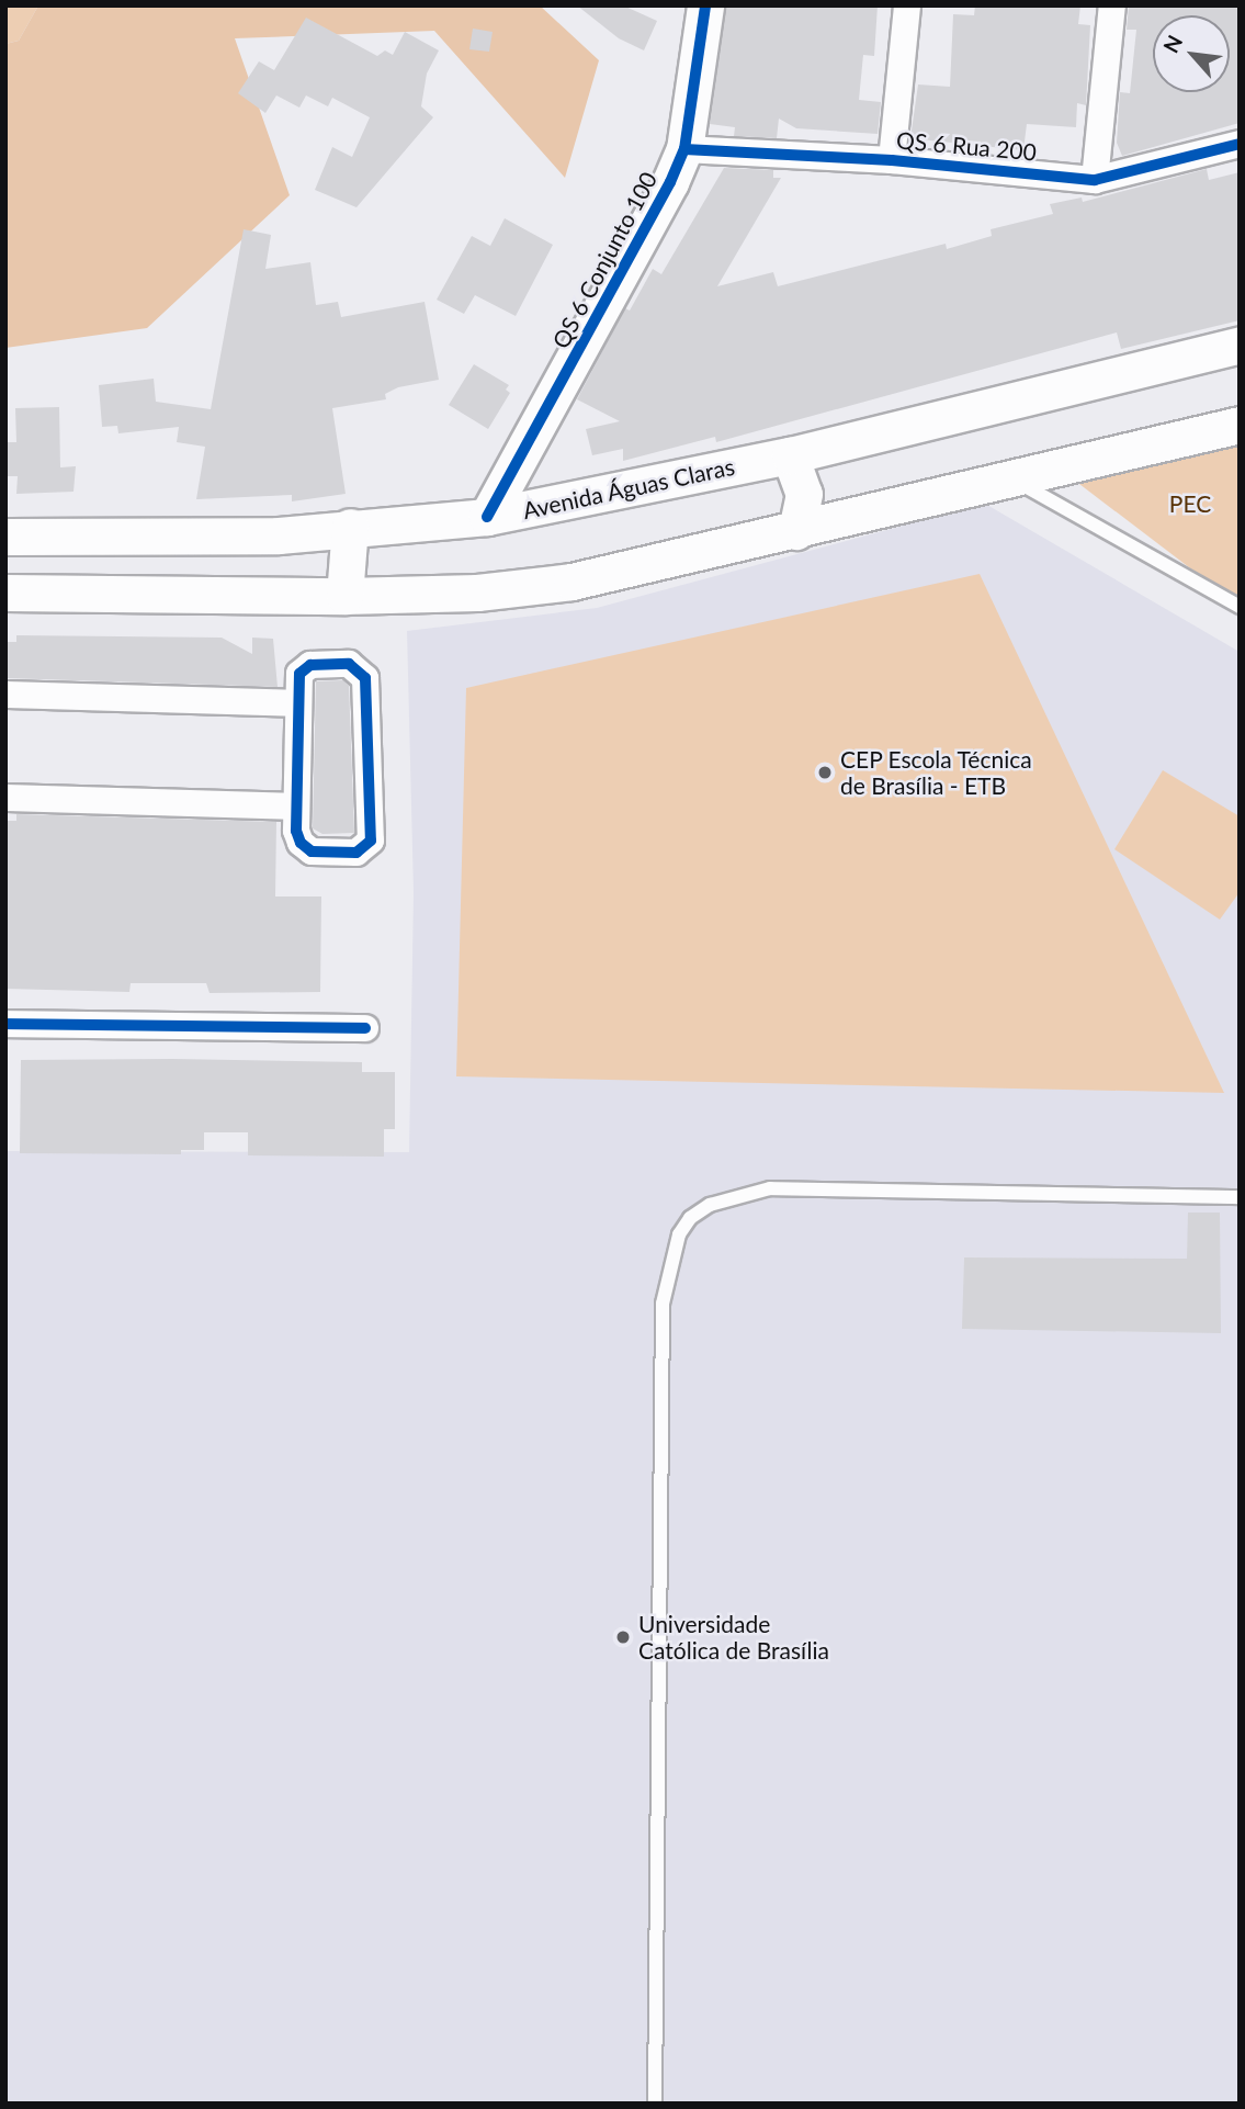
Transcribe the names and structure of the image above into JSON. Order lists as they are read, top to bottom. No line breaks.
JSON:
{"streets":{"main road":["QS 6 Conjunto 100","Avenida Águas Claras"],"street":["QS 6 Rua 200"]},"crossings":[["QS 6 Rua 200","QS 6 Conjunto 100"],["QS 6 Conjunto 100","Avenida Águas Claras"]],"parks":["PEC"],"places":["CEP Escola Técnica de Brasília - ETB","Universidade Católica de Brasília"],"north":"top left"}
